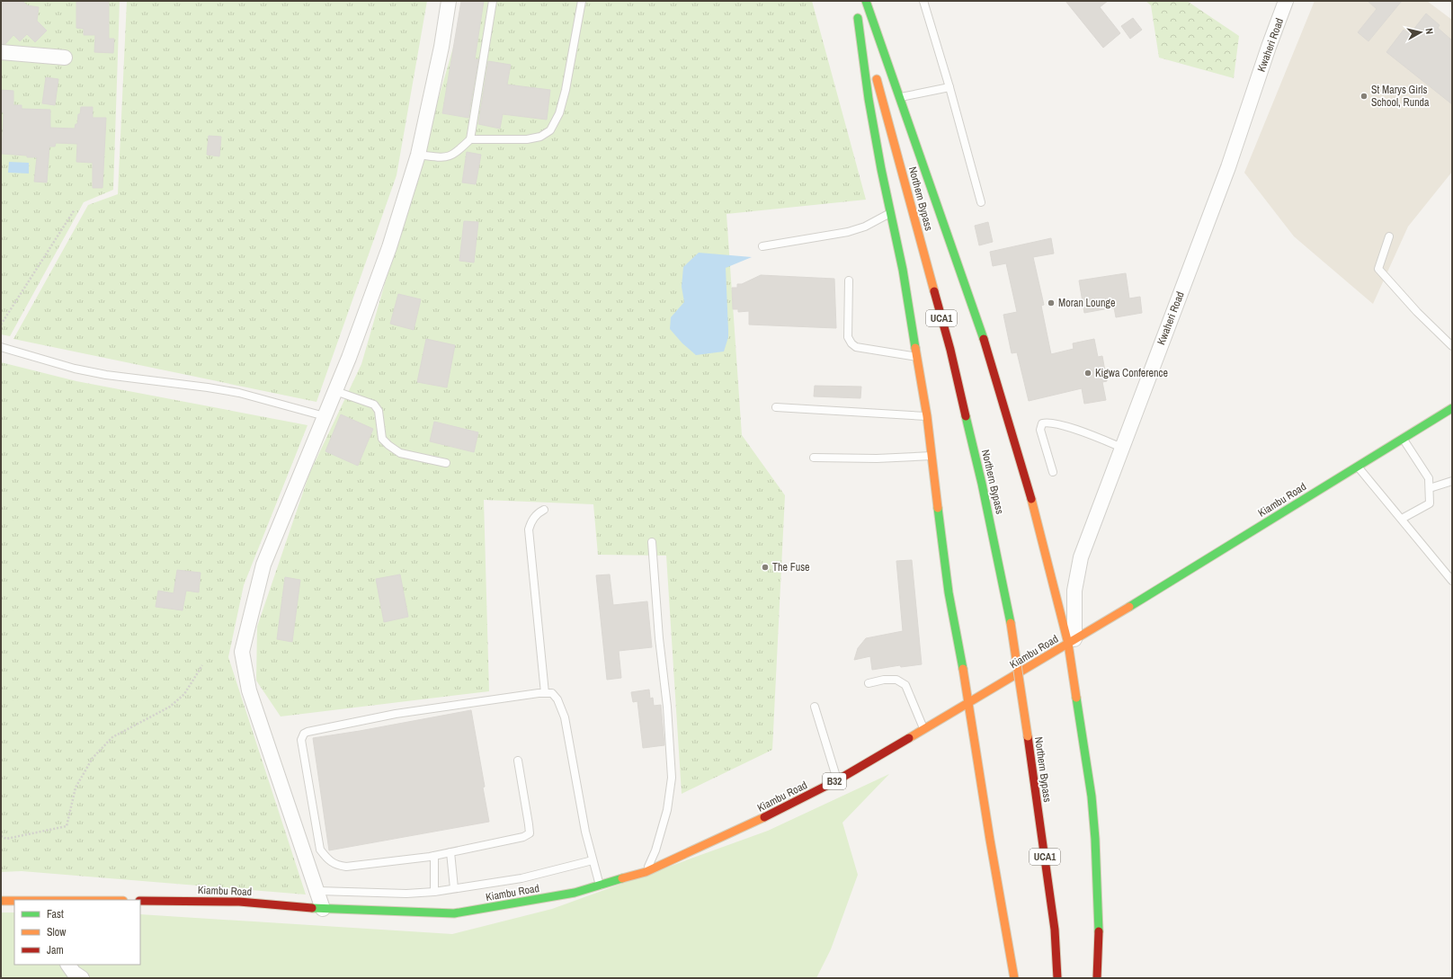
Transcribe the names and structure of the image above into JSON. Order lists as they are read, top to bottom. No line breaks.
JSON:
{"streets":{"main road":["Northern Bypass","UCA1","Kiambu Road","B32"],"street":["Kwaheri Road"]},"crossings":[["Kwaheri Road","Kiambu Road"]],"places":["St Marys Girls School, Runda","Moran Lounge","Kigwa Conference","The Fuse"],"legend":["Fast","Slow","Jam"],"north":"right"}
